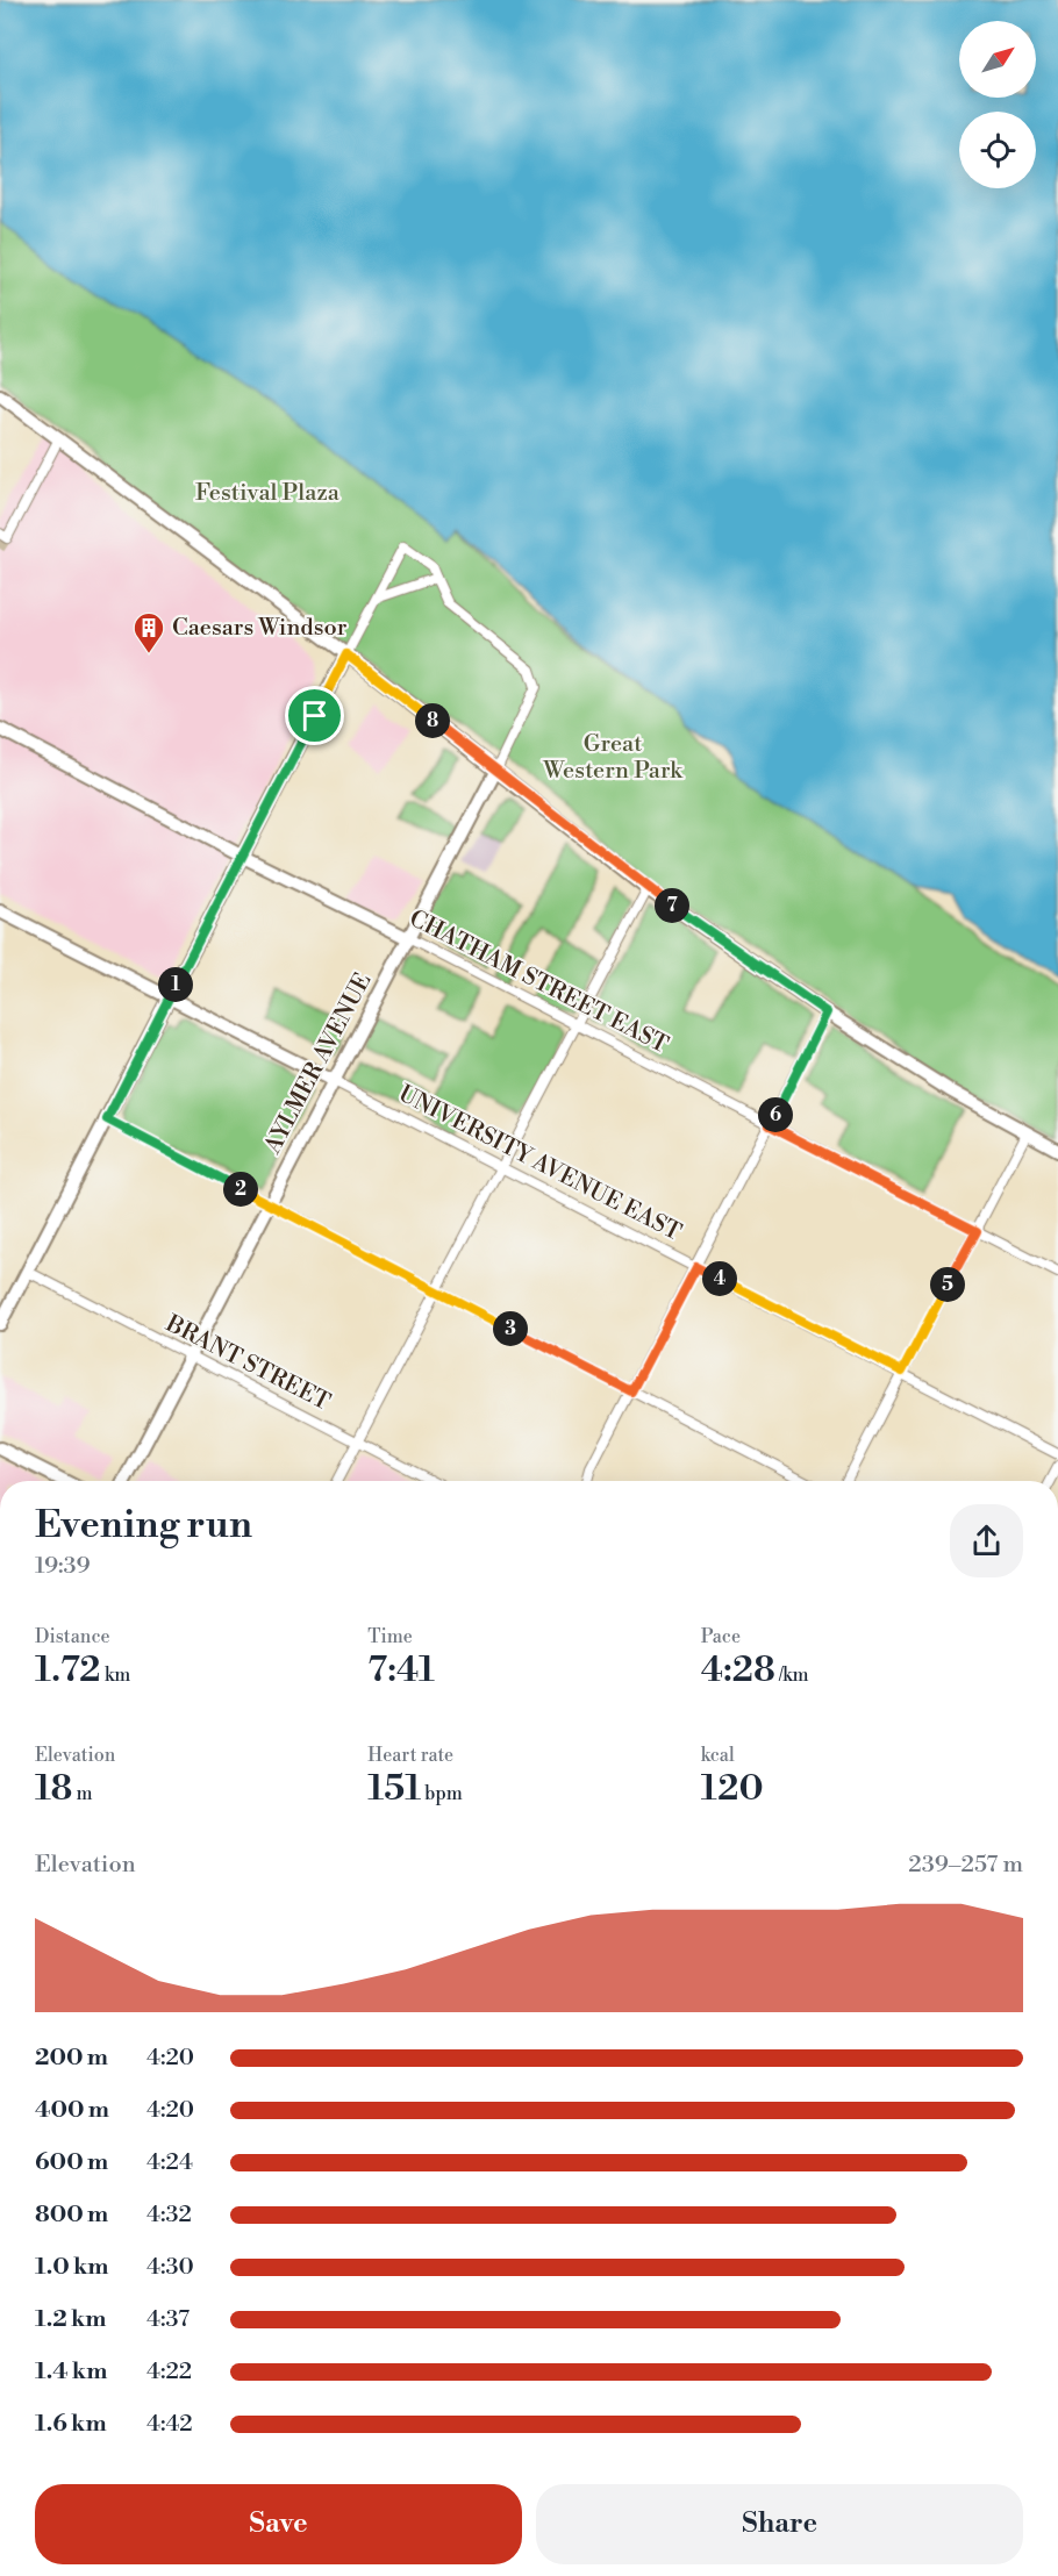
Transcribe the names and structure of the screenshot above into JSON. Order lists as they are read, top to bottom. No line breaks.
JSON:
{"streets":{"main road":["CHATHAM STREET EAST","AYLMER AVENUE","UNIVERSITY AVENUE EAST"],"street":["BRANT STREET"]},"crossings":[["CHATHAM STREET EAST","AYLMER AVENUE"],["AYLMER AVENUE","UNIVERSITY AVENUE EAST"],["AYLMER AVENUE","BRANT STREET"]],"parks":["Festival Plaza","Great Western Park"],"places":{"building":["Caesars Windsor"]},"north":"top right","page":{"pins":["8","7","1","6","2","4","5","3"],"heading":["Evening run","19:39"],"stats":[["Distance","1.72 km"],["Time","7:41"],["Pace","4:28 /km"],["Elevation","18 m"],["Heart rate","151 bpm"],["kcal","120"]],"chart":["Elevation","239–257 m"],"list":[{"name":"200 m","note":"4:20"},{"name":"400 m","note":"4:20"},{"name":"600 m","note":"4:24"},{"name":"800 m","note":"4:32"},{"name":"1.0 km","note":"4:30"},{"name":"1.2 km","note":"4:37"},{"name":"1.4 km","note":"4:22"},{"name":"1.6 km","note":"4:42"}],"buttons":["Save","Share"]}}
